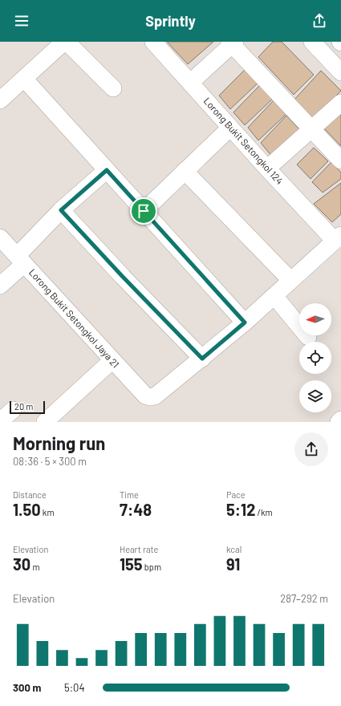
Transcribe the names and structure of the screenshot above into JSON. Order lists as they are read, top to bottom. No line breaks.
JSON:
{"streets":{"street":["Lorong Bukit Setongkol 124","Lorong Bukit Setongkol Jaya 21"]},"scale_bar":"20 m","north":"left","page":{"header":"Sprintly","scale":"20 m","heading":["Morning run","08:36 · 5 × 300 m"],"stats":[["Distance","1.50 km"],["Time","7:48"],["Pace","5:12 /km"],["Elevation","30 m"],["Heart rate","155 bpm"],["kcal","91"]],"chart":["Elevation","287–292 m"],"list":[{"name":"300 m","note":"5:04"}]}}
